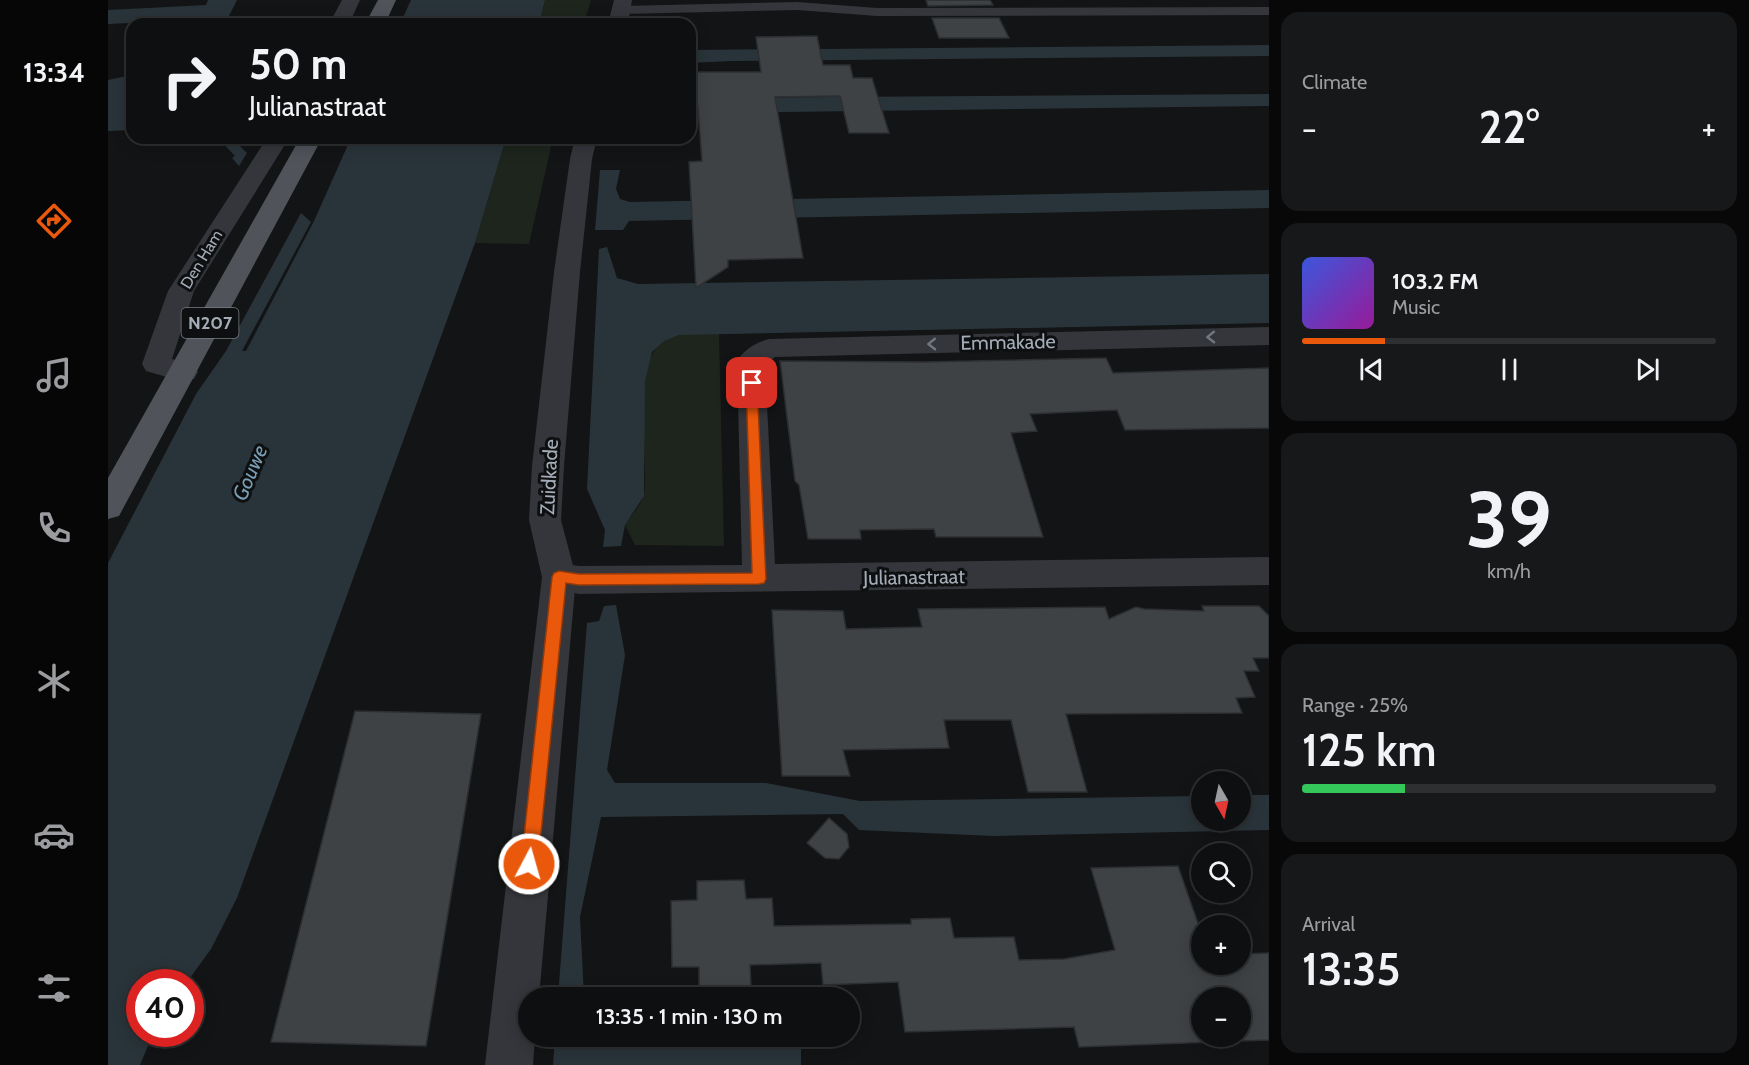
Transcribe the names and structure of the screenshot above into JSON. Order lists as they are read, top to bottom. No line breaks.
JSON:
{"streets":{"main road":["Den Ham","N207"],"street":["Emmakade","Zuidkade","Julianastraat"]},"crossings":[["Emmakade","Julianastraat"],["Zuidkade","Julianastraat"]],"water":["Gouwe"],"north":"bottom","page":{"tabs":"13:34","tile":["Climate",["39","km/h"],["Range · 25%","125 km"],["Arrival","13:35"]],"turn":["50 m","Julianastraat"],"heat":["−","22°","+"],"song":["103.2 FM","Music"],"map_buttons":["+","−"],"limit":"40","trip":"13:35 · 1 min · 130 m"}}
